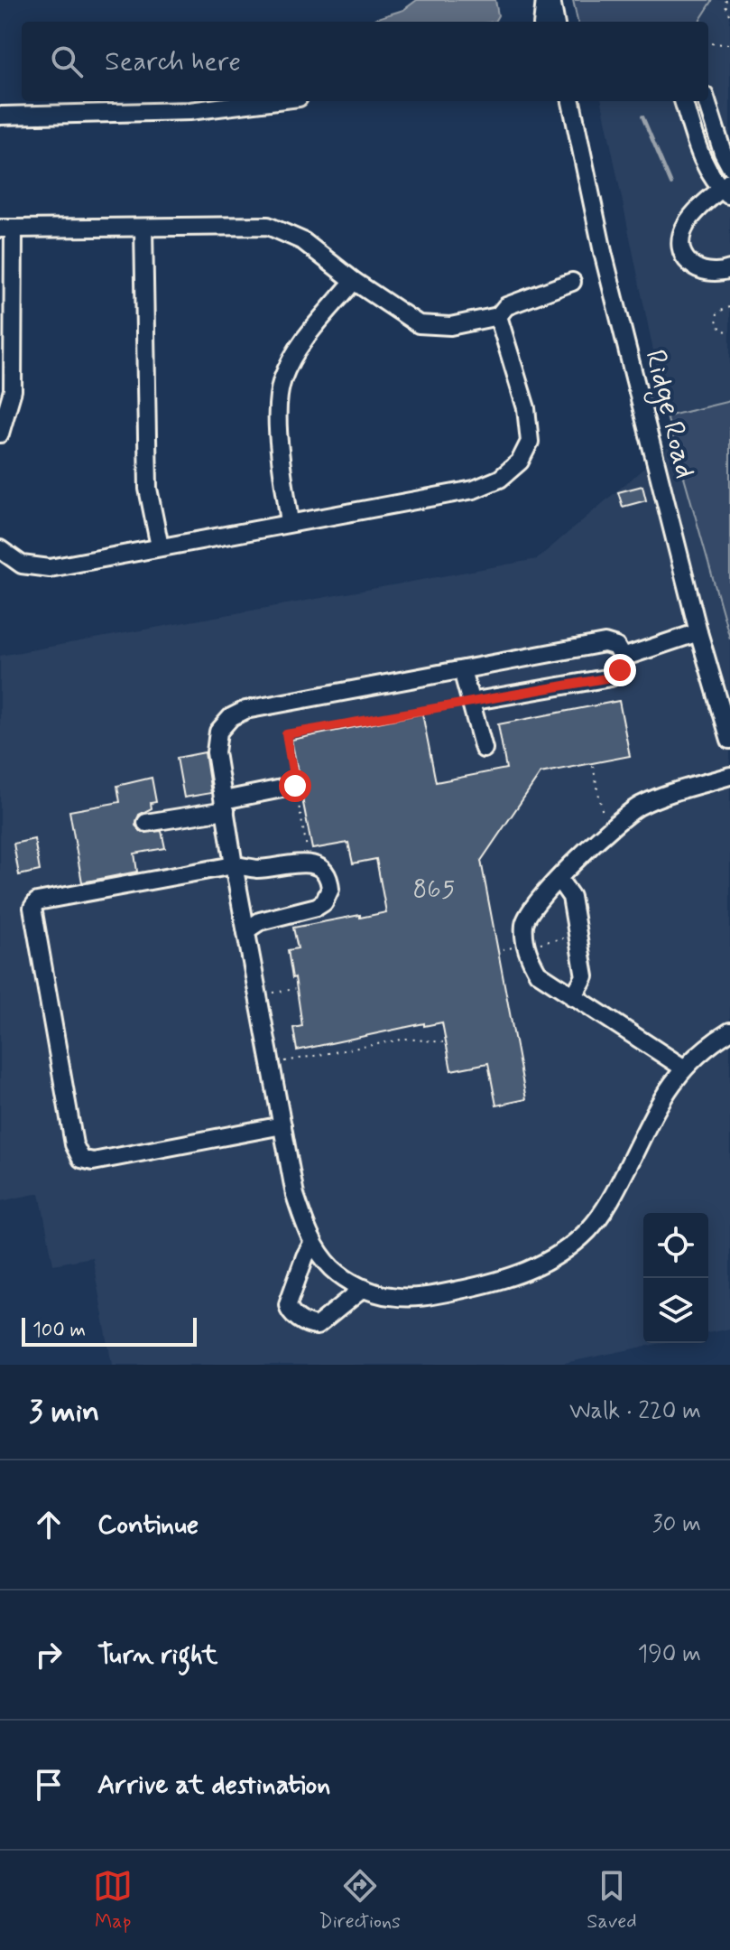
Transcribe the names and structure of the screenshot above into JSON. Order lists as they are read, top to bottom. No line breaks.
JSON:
{"streets":{"street":["Ridge Road"]},"house_numbers":["865"],"scale_bar":"100 m","page":{"search":"Search here","scale":"100 m","heading":["3 min","Walk · 220 m"],"list":[["Continue","30 m"],["Turn right","190 m"],"Arrive at destination"],"nav":["Map","Directions","Saved"]}}
